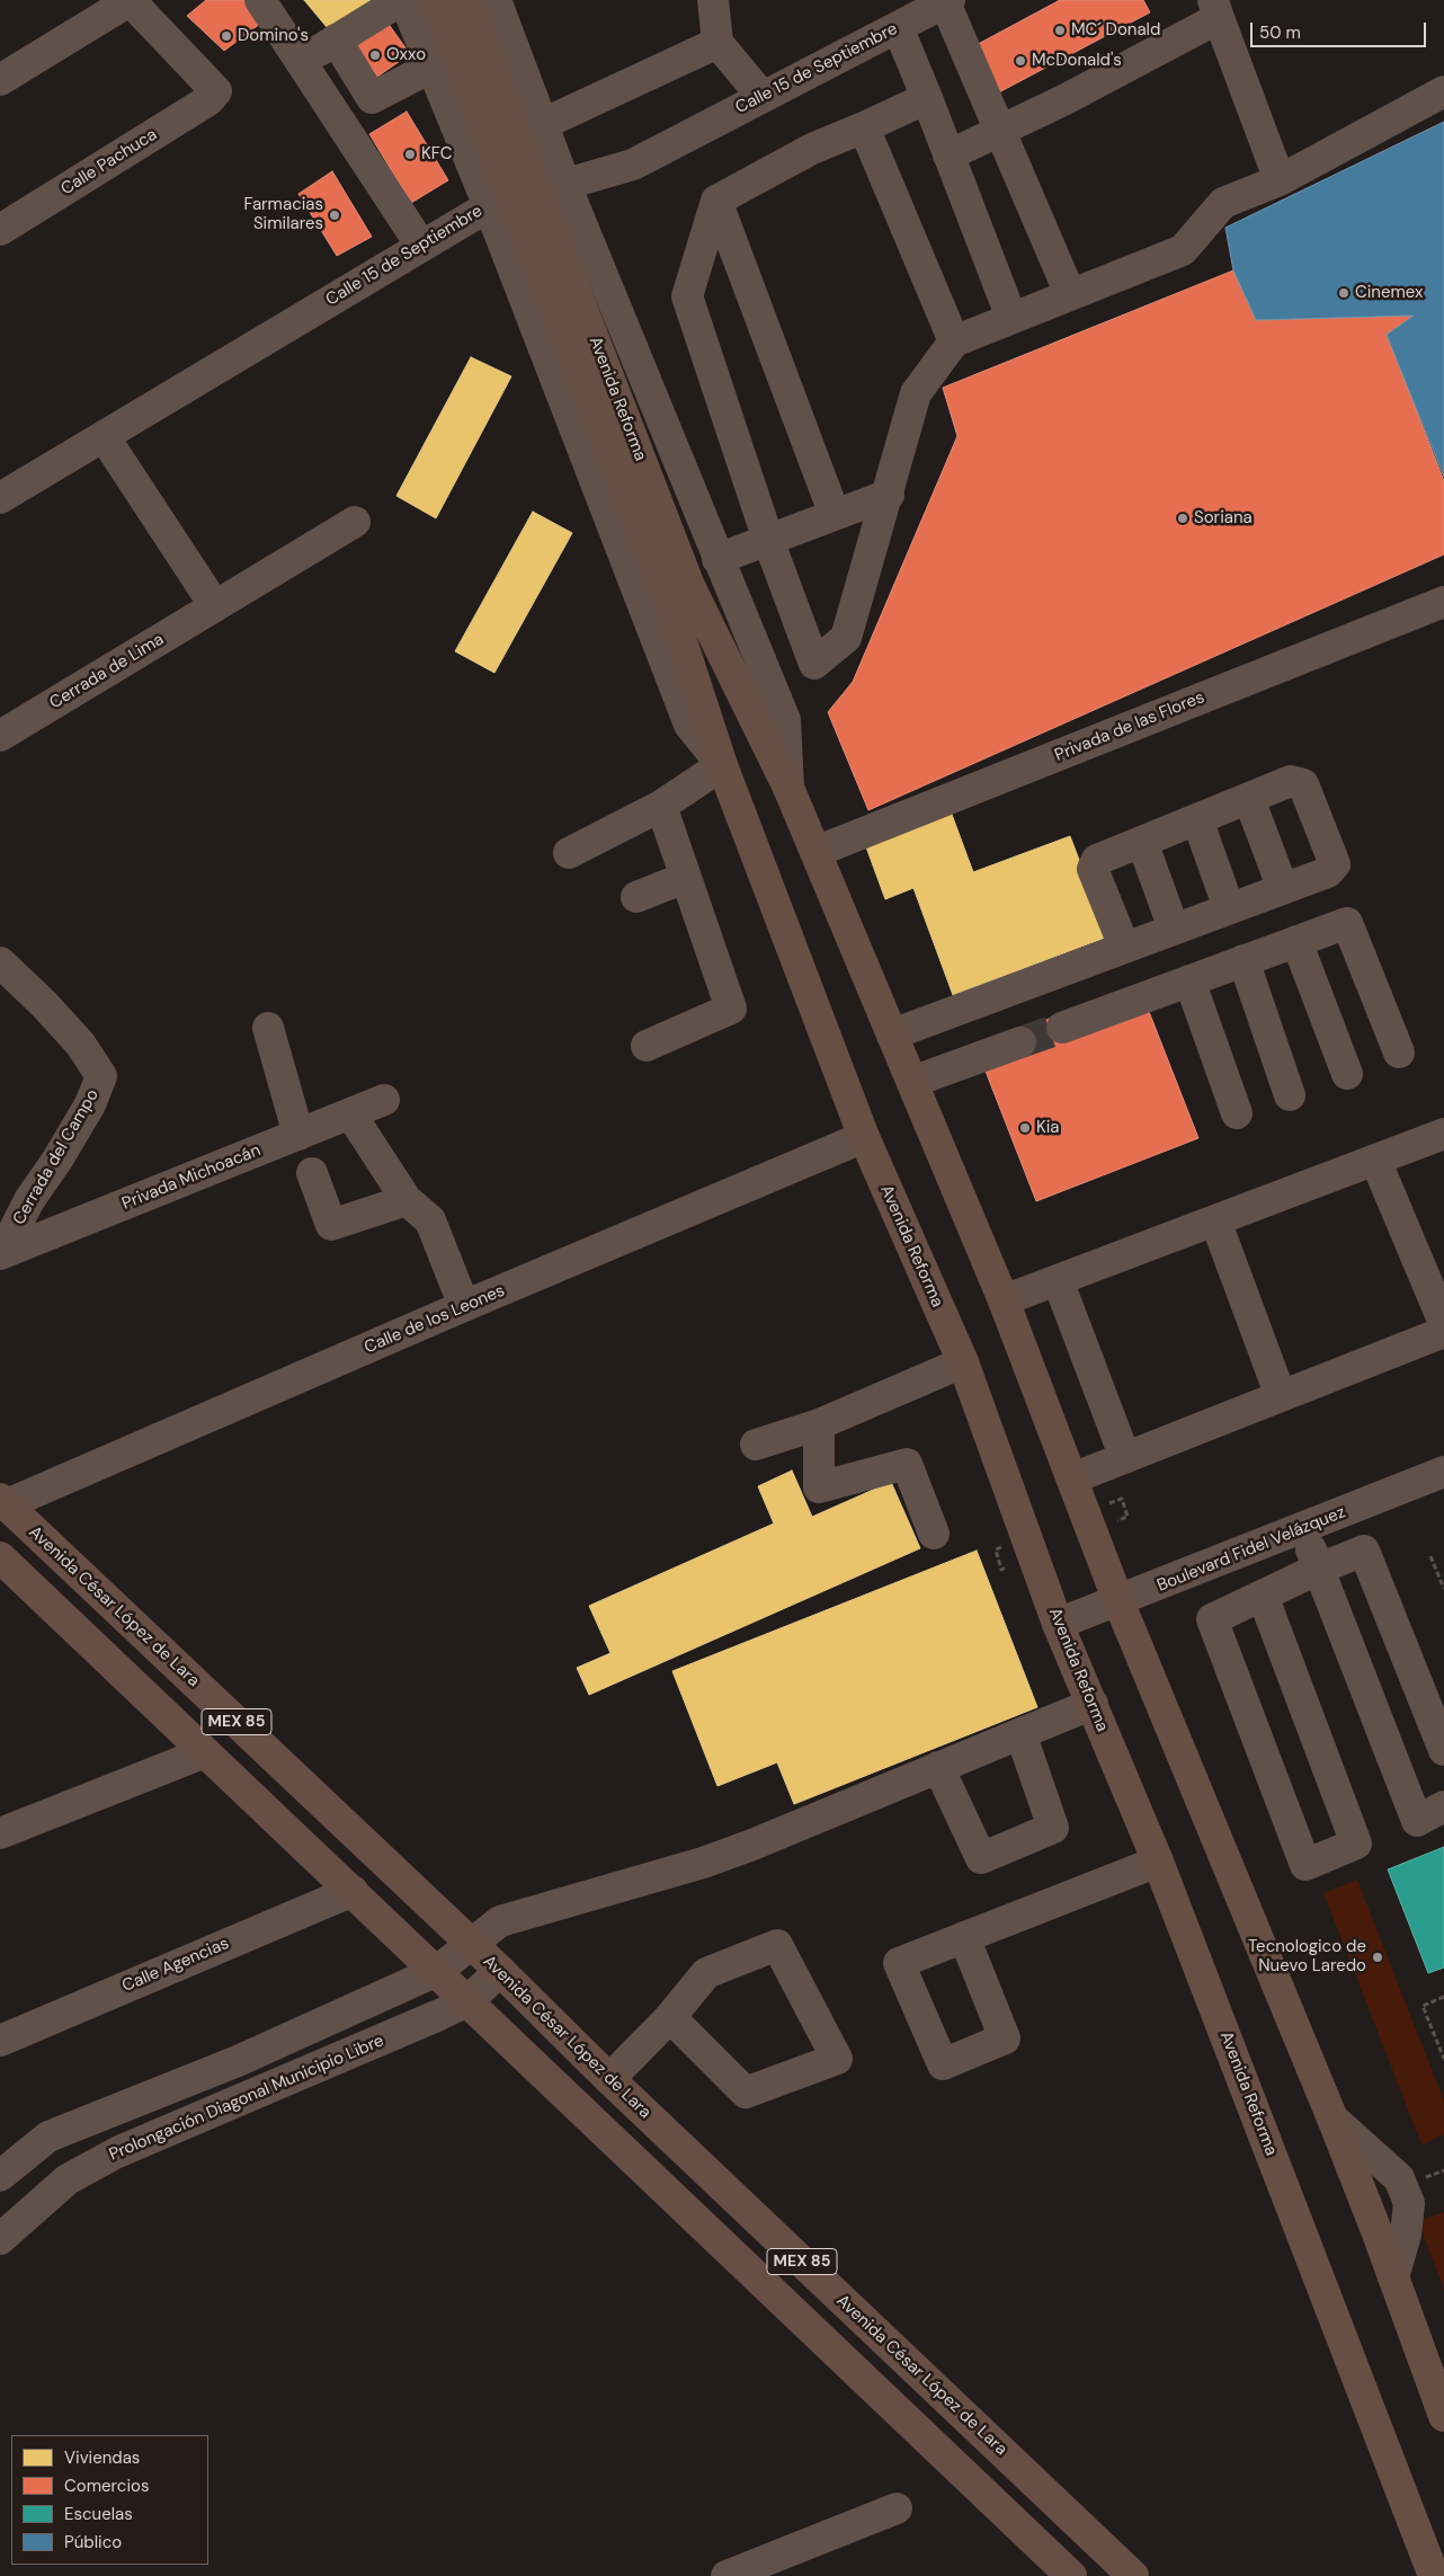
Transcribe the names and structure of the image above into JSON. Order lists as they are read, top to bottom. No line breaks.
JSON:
{"streets":{"main road":["Avenida Reforma","Avenida César López de Lara","MEX 85"],"street":["Calle 15 de Septiembre","Calle Pachuca","Cerrada de Lima","Privada de las Flores","Cerrada del Campo","Privada Michoacán","Calle de los Leones","Boulevard Fidel Velázquez","Calle Agencias","Prolongación Diagonal Municipio Libre"]},"crossings":[["Calle 15 de Septiembre","Avenida Reforma"],["Avenida Reforma","Privada de las Flores"],["Avenida Reforma","Calle de los Leones"],["Avenida Reforma","Boulevard Fidel Velázquez"],["Cerrada del Campo","Privada Michoacán"],["Calle de los Leones","Avenida César López de Lara"],["Avenida César López de Lara","Prolongación Diagonal Municipio Libre"],["MEX 85","Calle Agencias"],["MEX 85","Prolongación Diagonal Municipio Libre"]],"places":["MC´ Donald","Domino's","Oxxo","McDonald's","KFC","Farmacias Similares","Cinemex","Soriana","Kia","Tecnologico de Nuevo Laredo"],"legend":["Viviendas","Comercios","Escuelas","Público"],"scale_bar":"50 m"}
